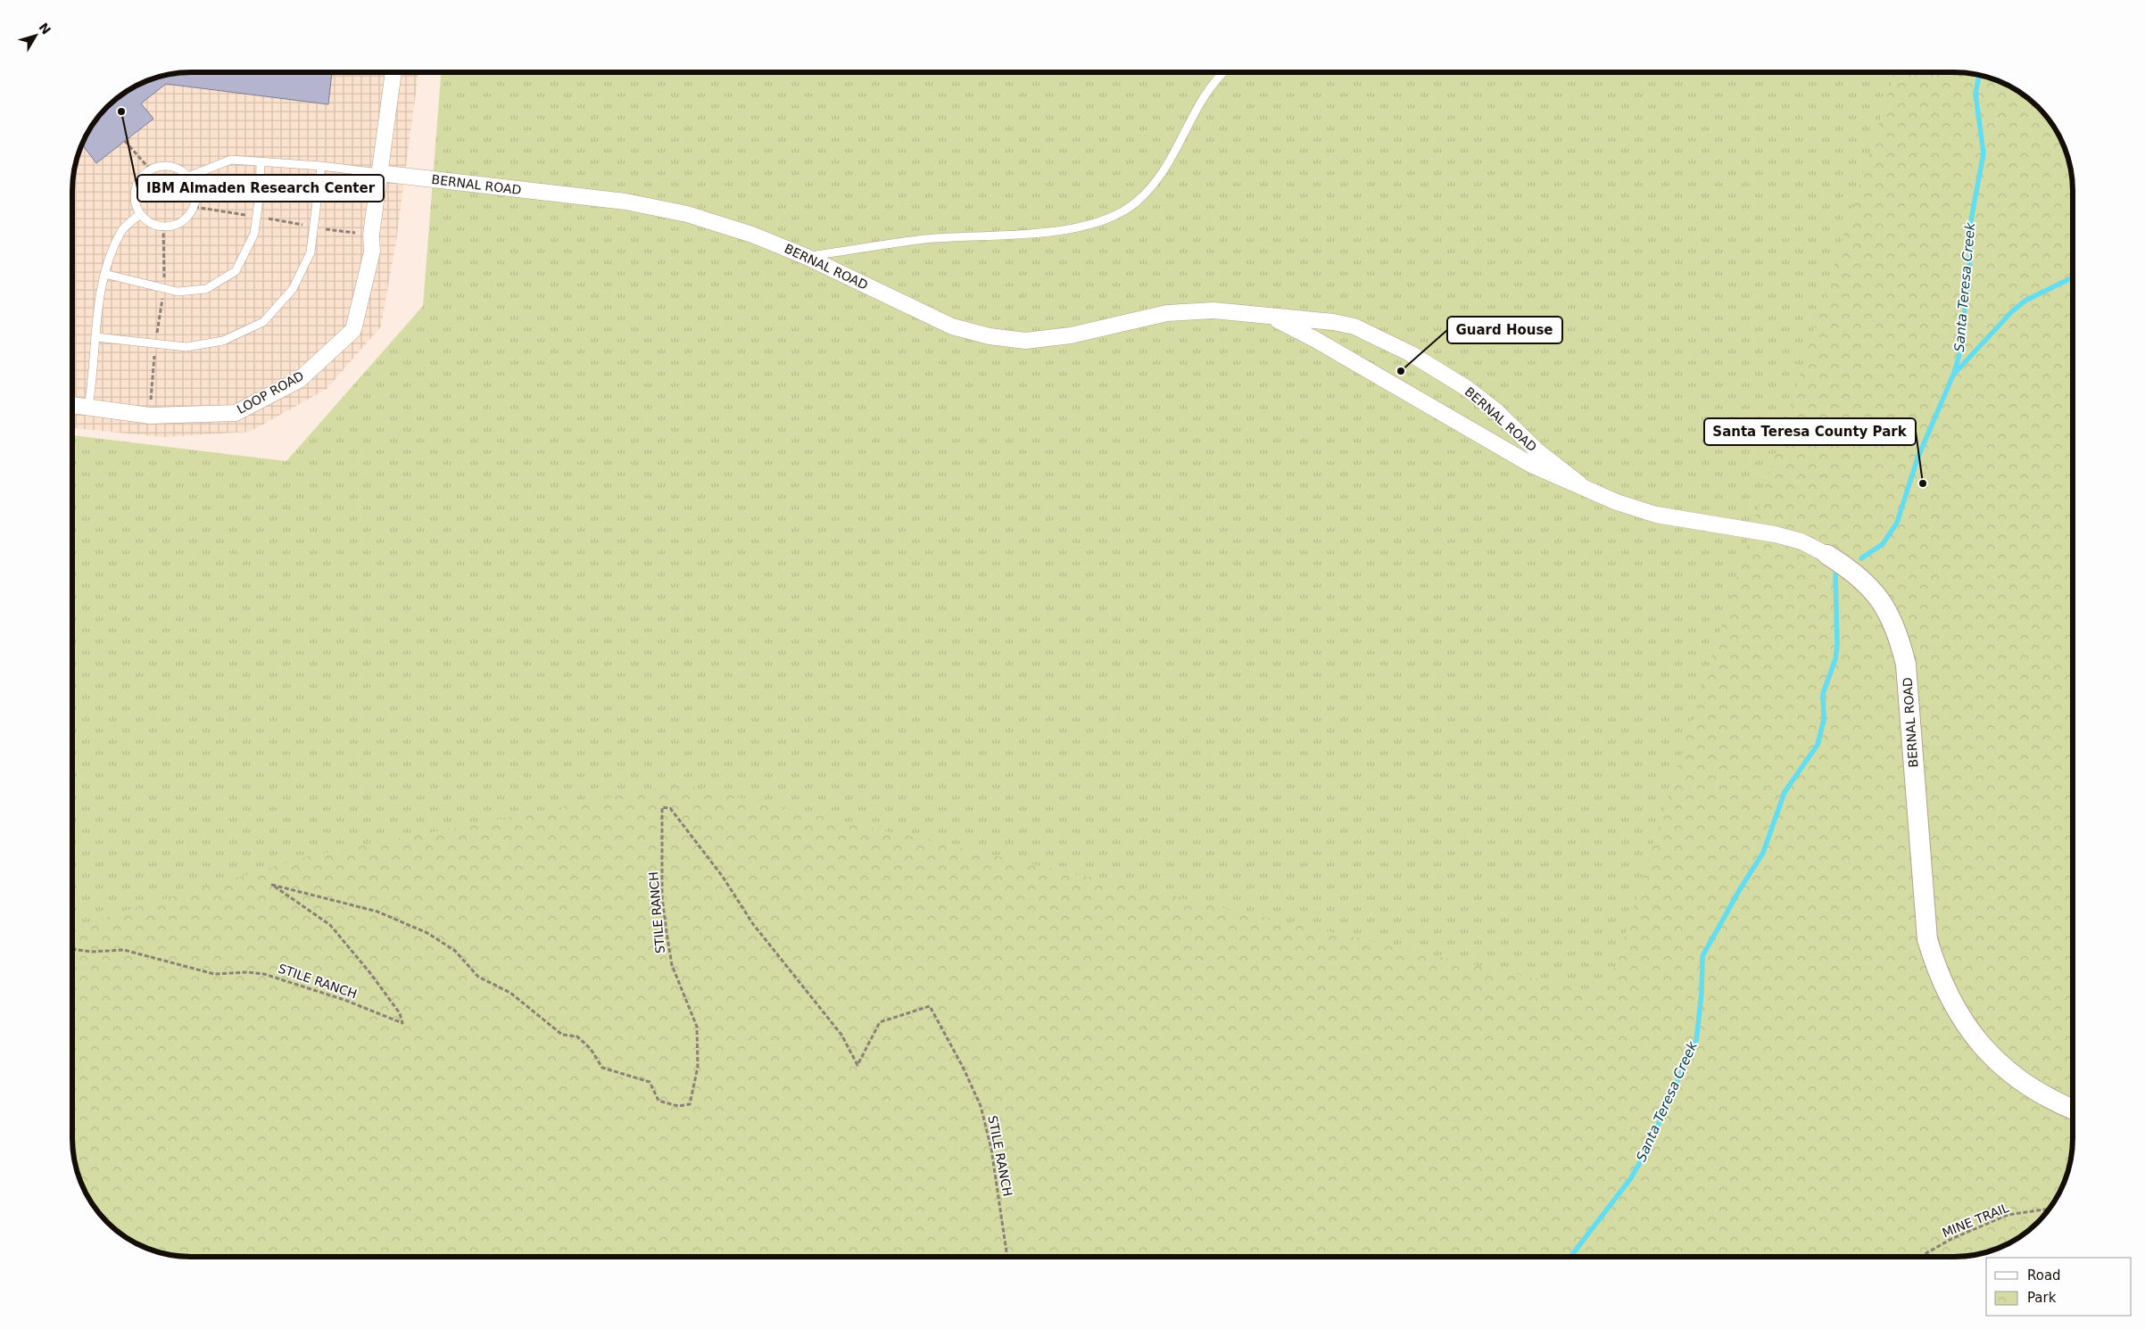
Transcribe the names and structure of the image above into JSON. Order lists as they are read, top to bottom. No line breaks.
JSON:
{"streets":{"street":["BERNAL ROAD","LOOP ROAD"],"path":["STILE RANCH","MINE TRAIL"]},"crossings":[["BERNAL ROAD","LOOP ROAD"]],"water":["Santa Teresa Creek"],"places":["IBM Almaden Research Center","Guard House","Santa Teresa County Park"],"legend":["Road","Park"],"north":"top right"}
